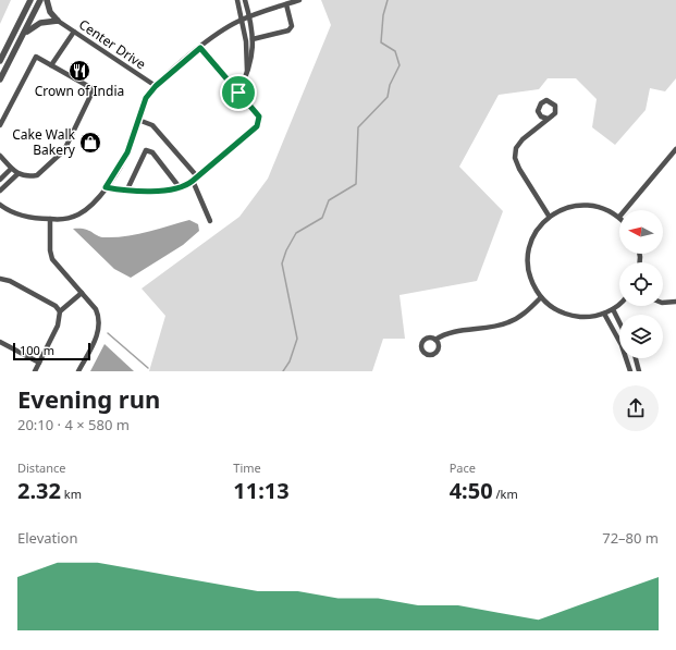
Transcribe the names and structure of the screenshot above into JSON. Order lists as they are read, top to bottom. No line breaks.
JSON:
{"streets":{"street":["Center Drive"]},"places":{"restaurant":["Crown of India"],"shop":["Cake Walk Bakery"]},"scale_bar":"100 m","north":"left","page":{"scale":"100 m","heading":["Evening run","20:10 · 4 × 580 m"],"stats":[["Distance","2.32 km"],["Time","11:13"],["Pace","4:50 /km"]],"chart":["Elevation","72–80 m"]}}
